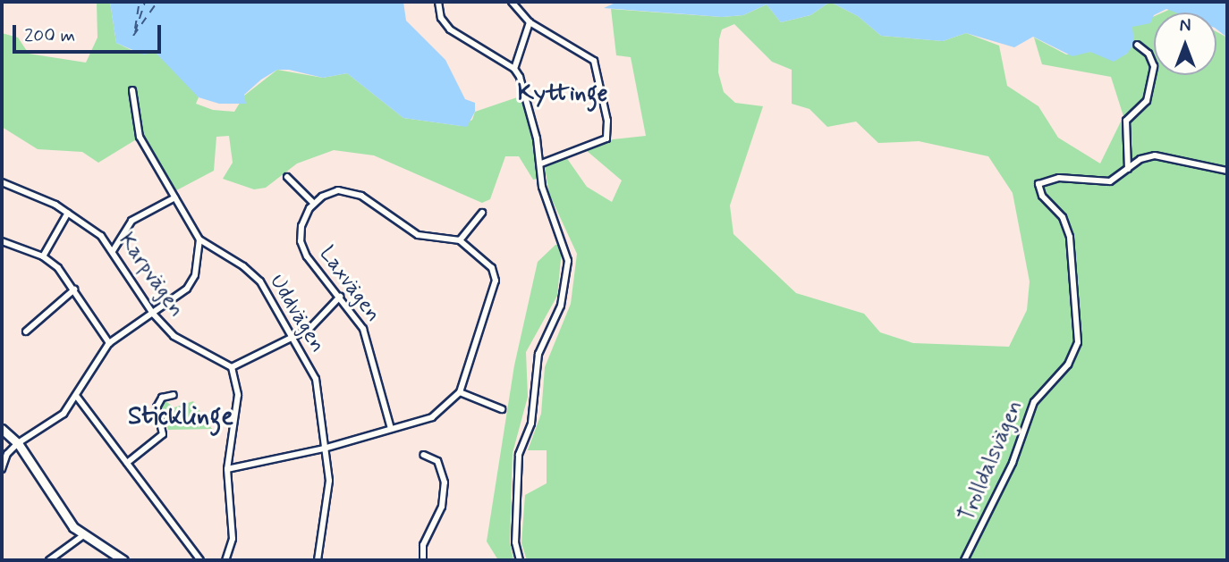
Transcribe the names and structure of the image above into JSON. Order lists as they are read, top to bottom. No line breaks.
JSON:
{"streets":{"street":["Karpvägen","Laxvägen","Uddvägen","Trolldalsvägen"]},"districts":["Kyttinge","Sticklinge"],"scale_bar":"200 m","north":"top"}
